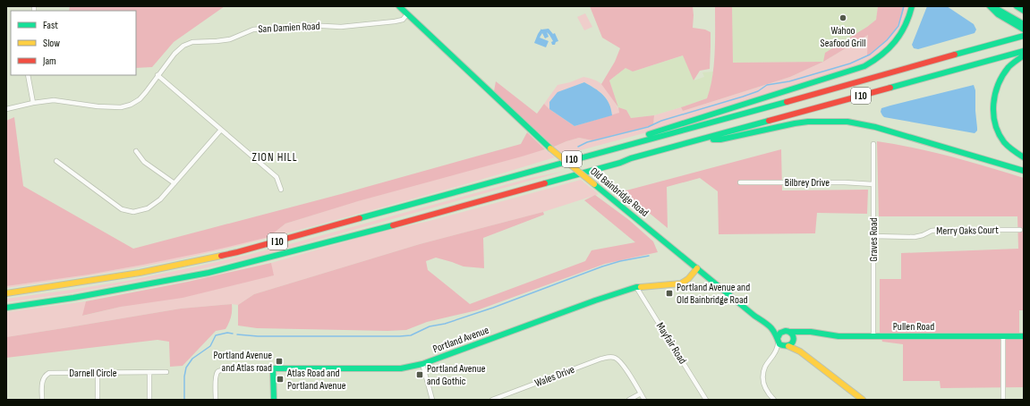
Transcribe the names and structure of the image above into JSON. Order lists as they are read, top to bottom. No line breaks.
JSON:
{"streets":{"main road":["I 10","Old Bainbridge Road","Pullen Road","Portland Avenue"],"street":["San Damien Road","Bilbrey Drive","Merry Oaks Court","Graves Road","Mayfair Road","Darnell Circle","Wales Drive"]},"crossings":[["San Damien Road","Old Bainbridge Road"],["Bilbrey Drive","Graves Road"],["Old Bainbridge Road","Pullen Road"],["Old Bainbridge Road","Portland Avenue"],["Merry Oaks Court","Graves Road"],["Graves Road","Pullen Road"],["Portland Avenue","Mayfair Road"]],"districts":["ZION HILL"],"places":{"other":["Wahoo Seafood Grill"],"transit":["Portland Avenue and Old Bainbridge Road","Portland Avenue and Atlas road","Portland Avenue and Gothic","Atlas Road and Portland Avenue"]},"legend":["Fast","Slow","Jam"]}
